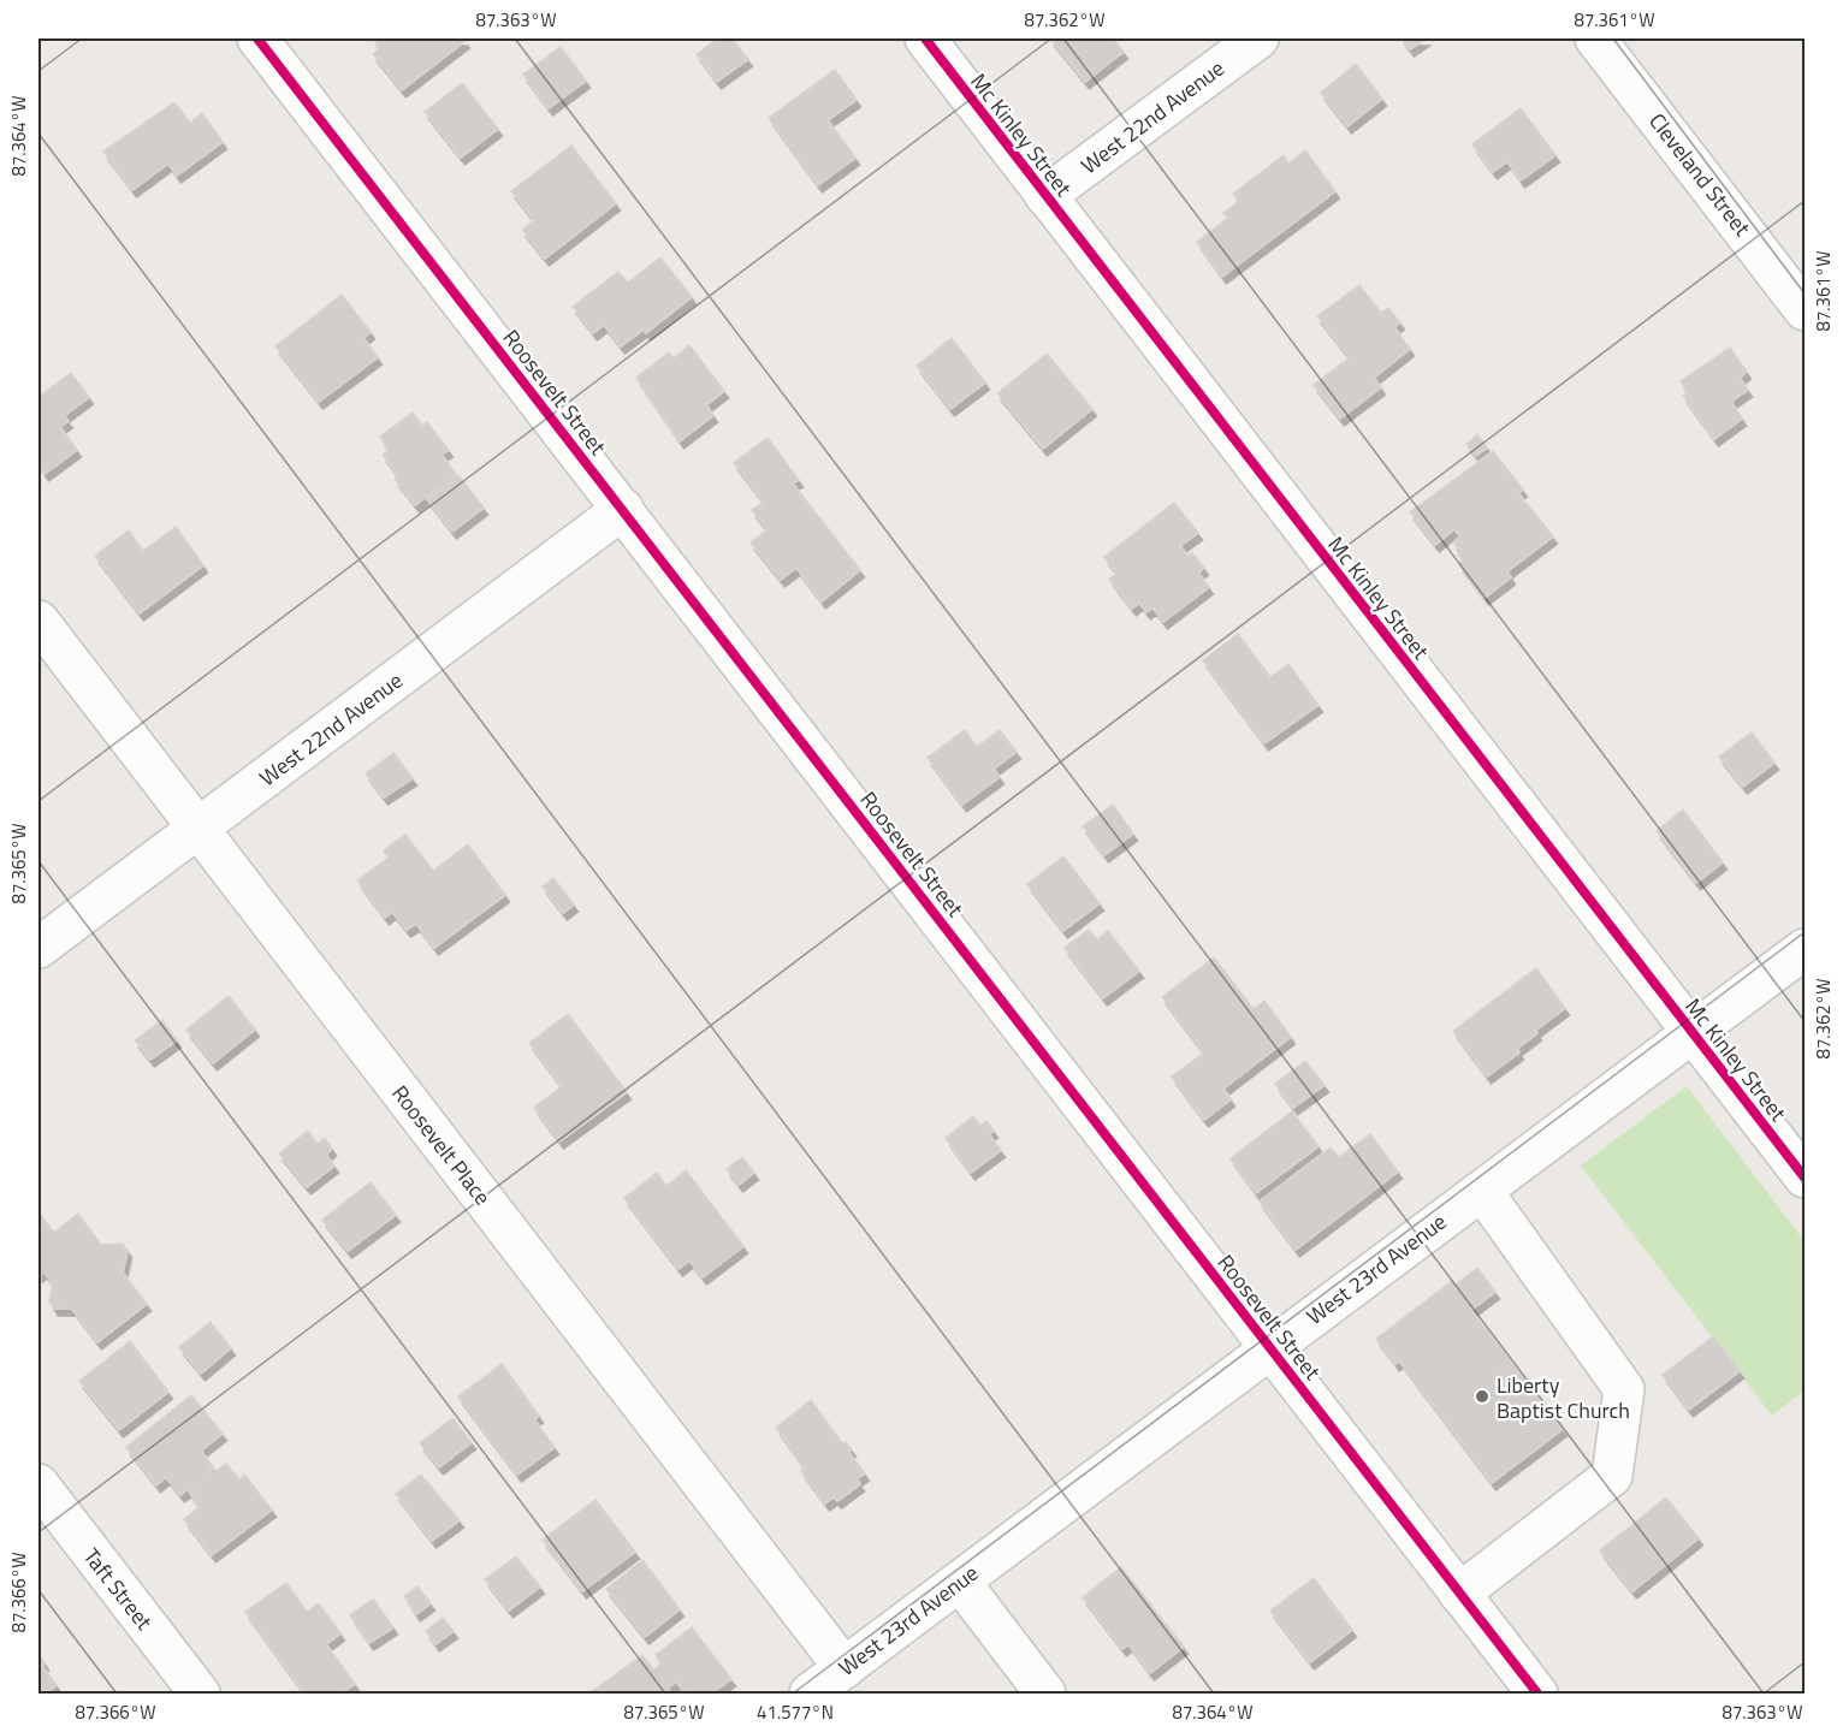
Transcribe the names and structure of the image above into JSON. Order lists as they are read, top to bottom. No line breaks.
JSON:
{"streets":{"street":["West 22nd Avenue","Mc Kinley Street","Cleveland Street","Roosevelt Street","Roosevelt Place","West 23rd Avenue","Taft Street"]},"crossings":[["West 22nd Avenue","Mc Kinley Street"],["West 22nd Avenue","Roosevelt Street"],["West 22nd Avenue","Roosevelt Place"],["Mc Kinley Street","West 23rd Avenue"],["Roosevelt Street","West 23rd Avenue"],["Roosevelt Place","West 23rd Avenue"]],"places":["Liberty Baptist Church"],"coordinates":["87.363°W","87.362°W","87.361°W","87.364°W","87.365°W","87.366°W","41.577°N"]}
